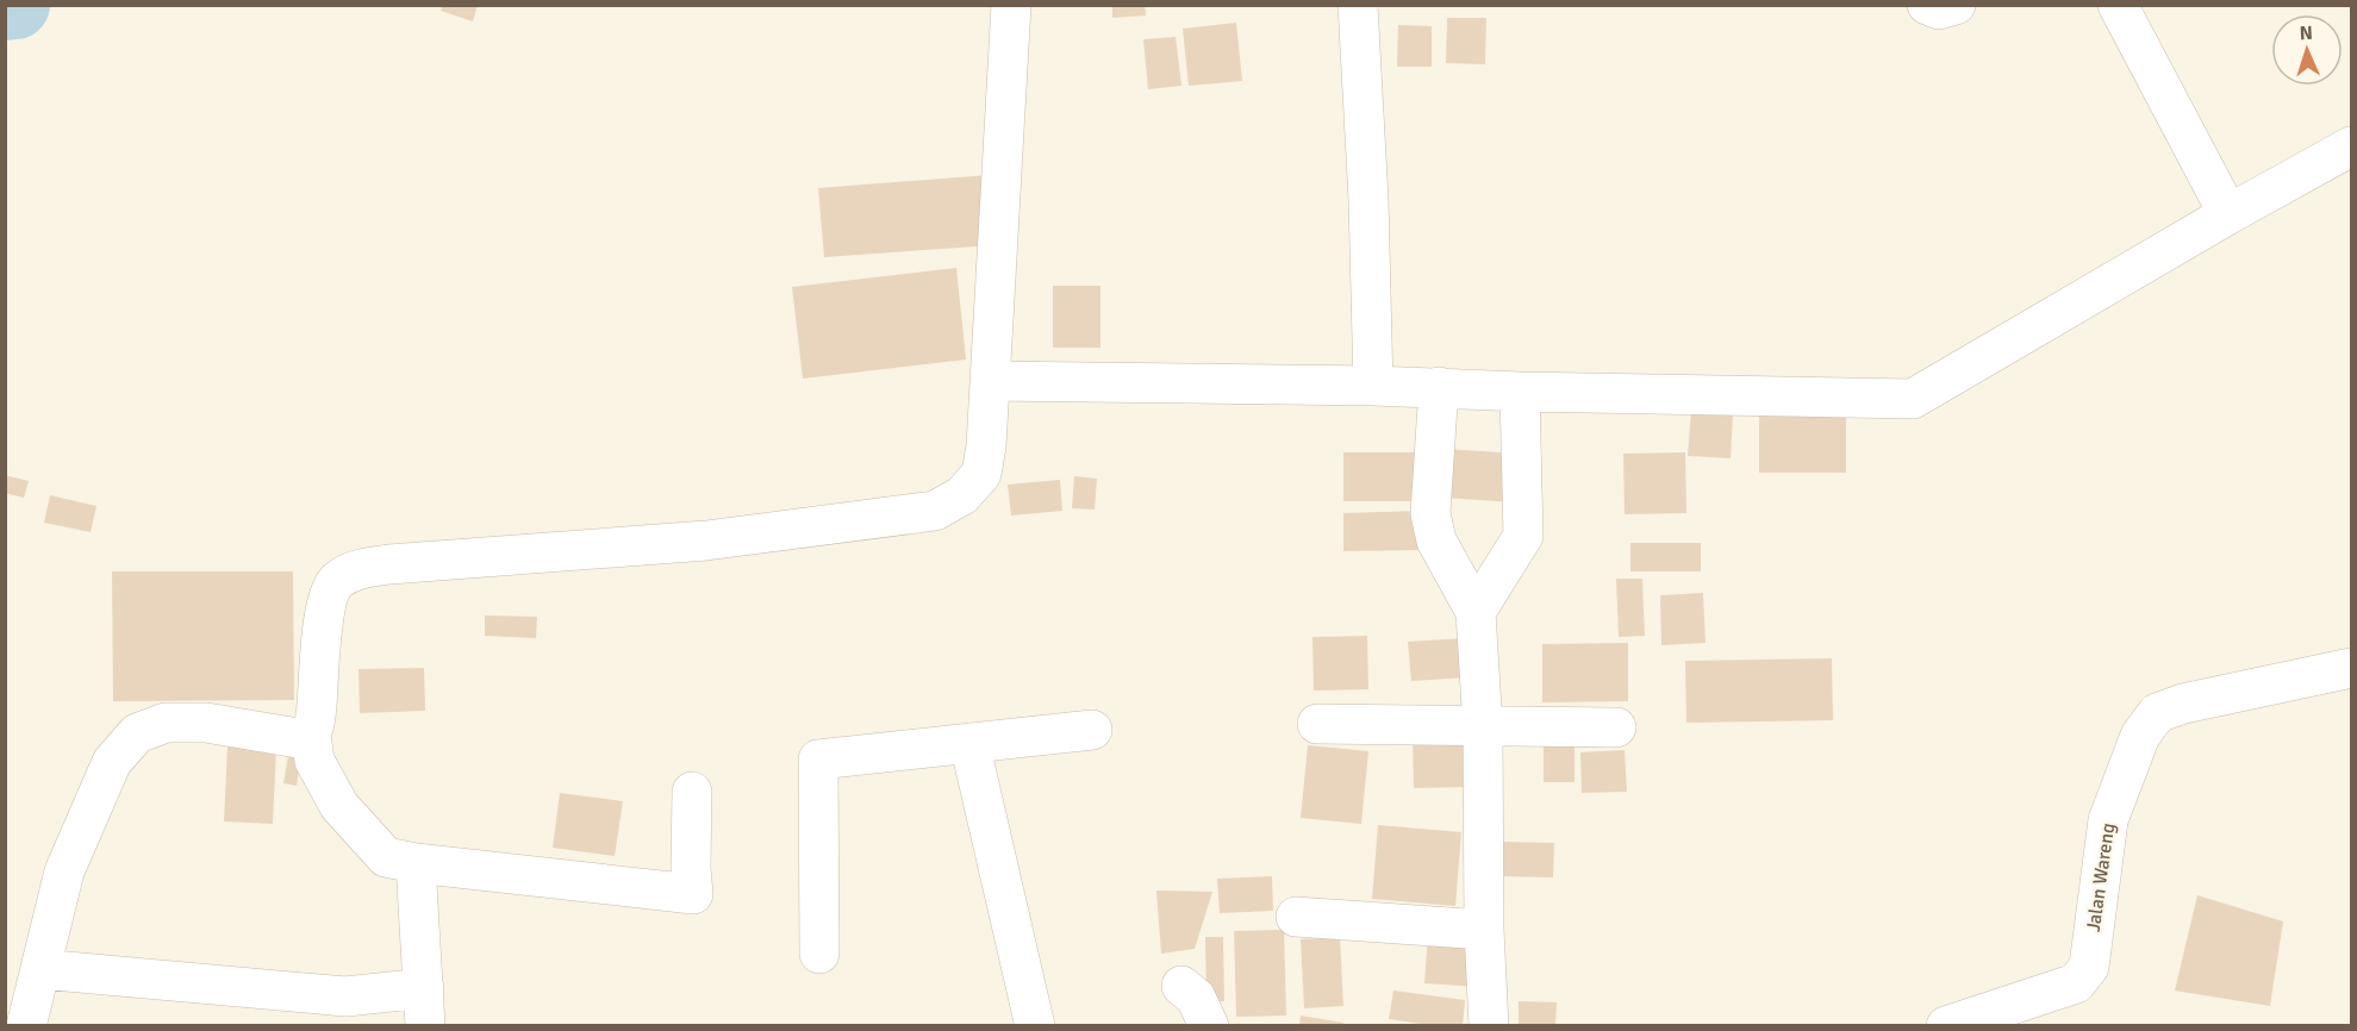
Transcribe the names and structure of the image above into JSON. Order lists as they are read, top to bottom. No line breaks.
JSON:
{"streets":{"street":["Jalan Wareng"]},"north":"top"}
